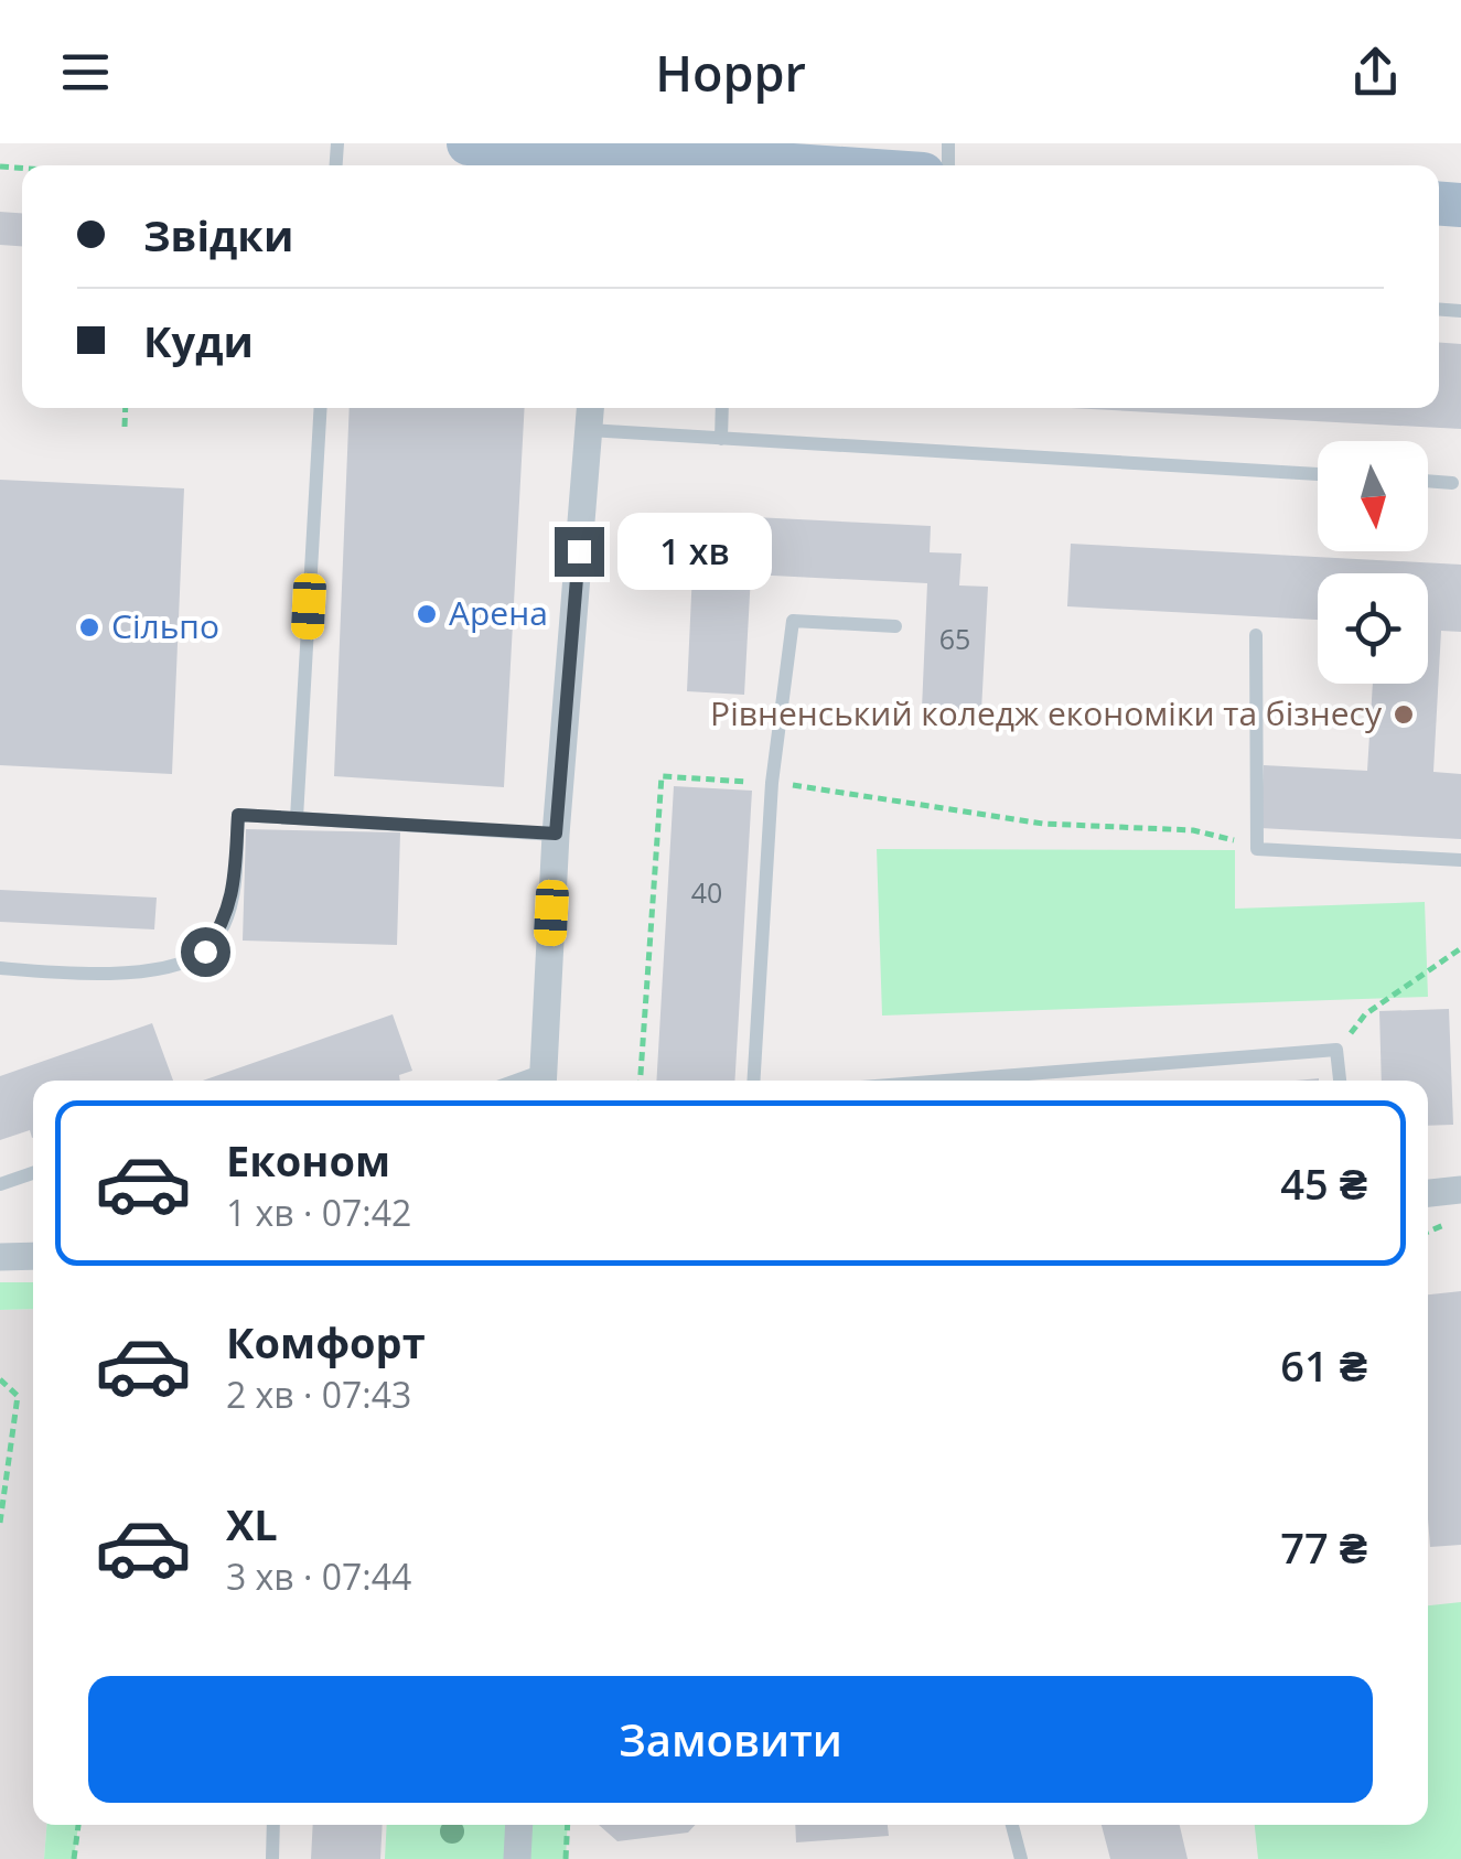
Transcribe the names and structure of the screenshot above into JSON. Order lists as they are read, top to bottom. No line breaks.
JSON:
{"places":["Арена","Сільпо","Рівненський коледж економіки та бізнесу"],"house_numbers":["65","40"],"north":"bottom","page":{"header":"Hoppr","banner":["Звідки","Куди"],"bubble":"1 хв","list":[{"name":"Економ","note":"1 хв · 07:42","value":"45 ₴"},{"name":"Комфорт","note":"2 хв · 07:43","value":"61 ₴"},{"name":"XL","note":"3 хв · 07:44","value":"77 ₴"}],"buttons":"Замовити"}}
